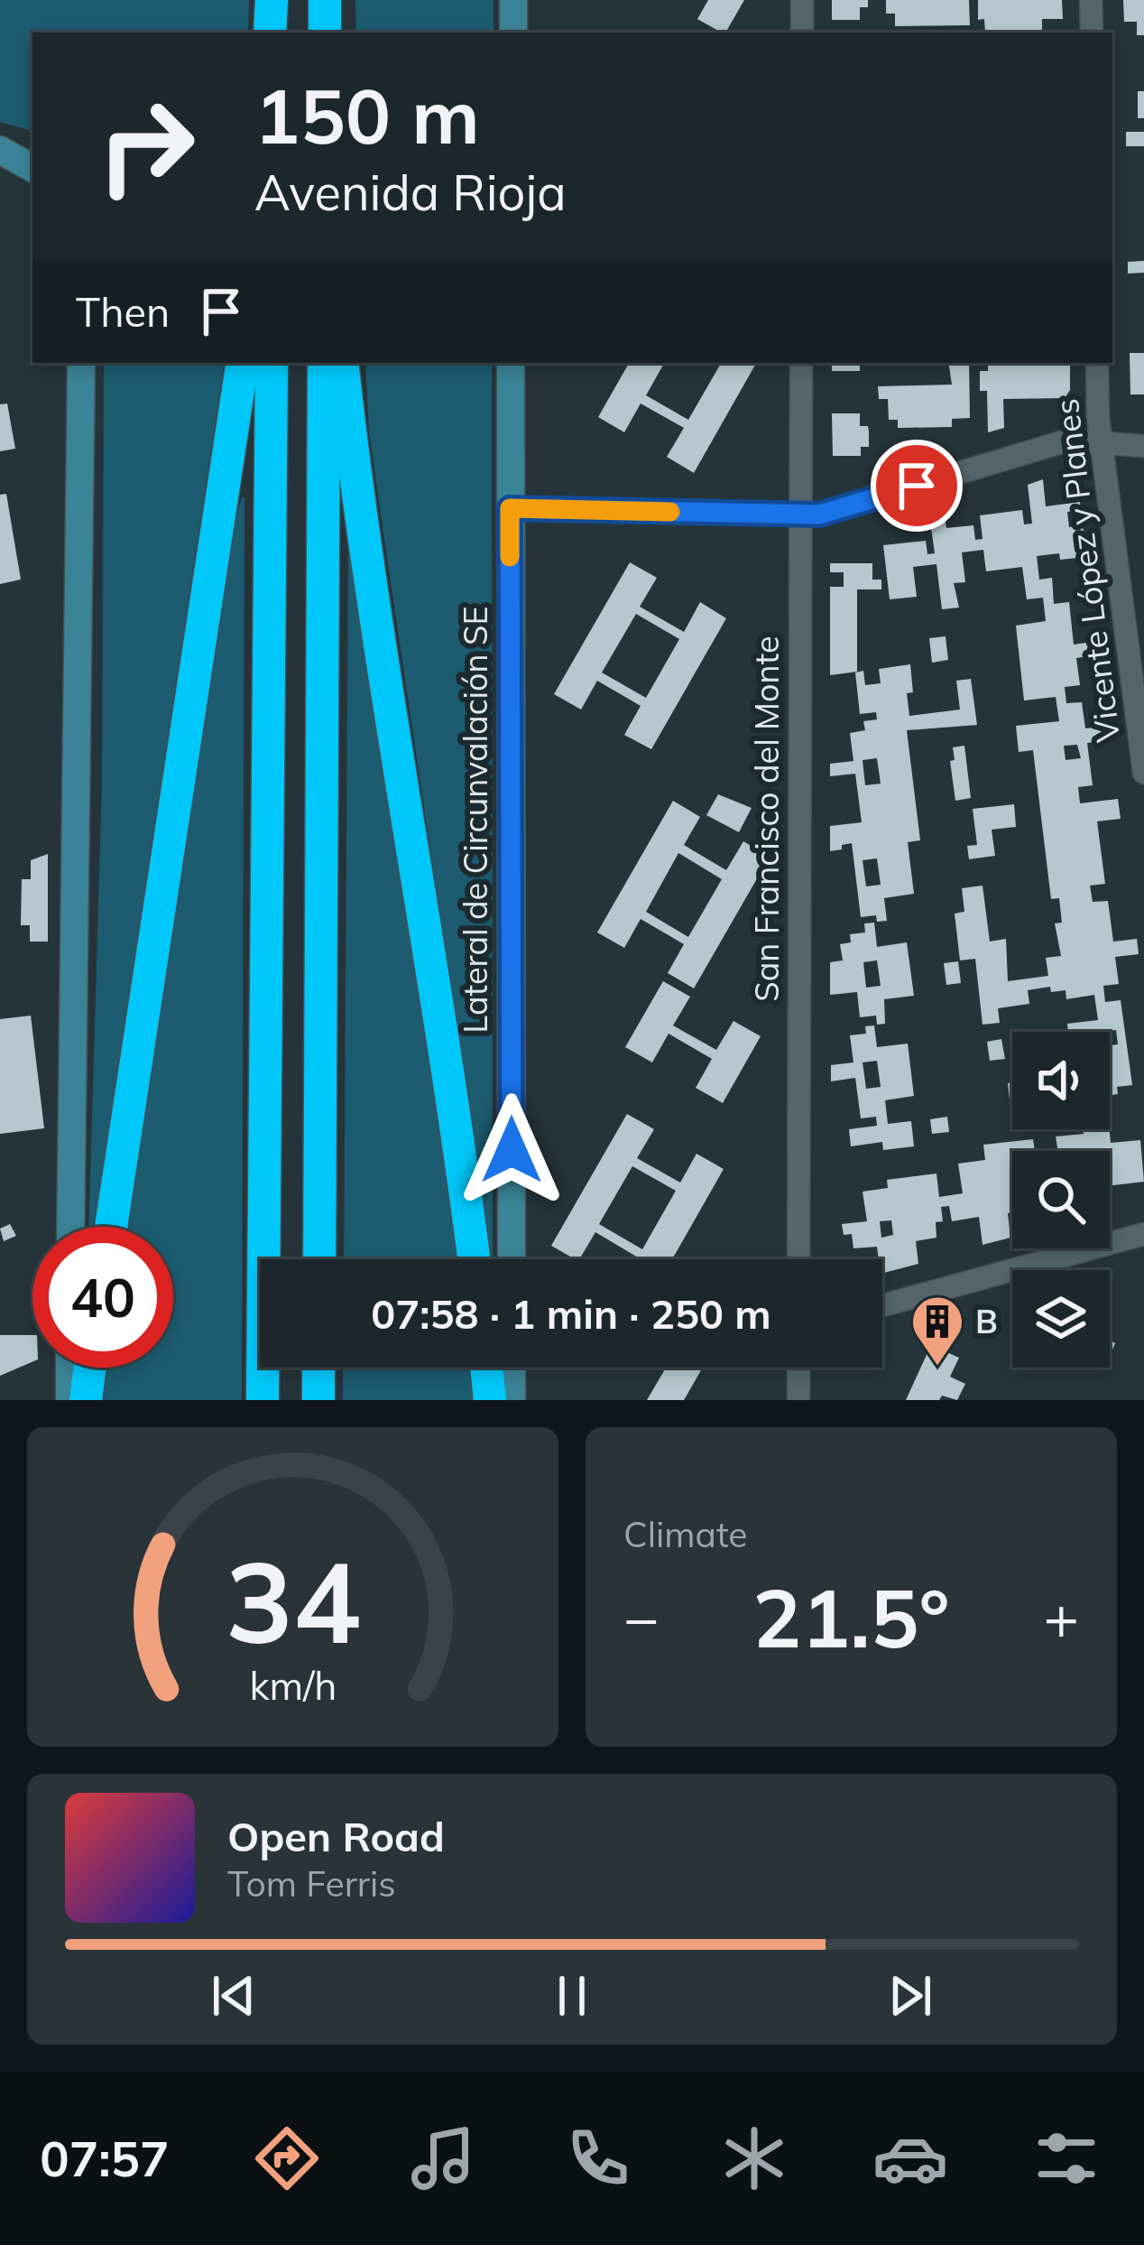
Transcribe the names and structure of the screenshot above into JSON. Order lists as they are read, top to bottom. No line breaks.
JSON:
{"streets":{"street":["Vicente López y Planes","San Francisco del Monte","Lateral de Circunvalación SE"]},"places":{"building":["B"]},"page":{"turn":["150 m","Avenida Rioja"],"then":"Then","limit":"40","trip":"07:58 · 1 min · 250 m","tile":"Climate","heat":["−","21.5°","+"],"song":["Open Road","Tom Ferris"],"tabs":"07:57","gauge":["34","km/h"]}}
